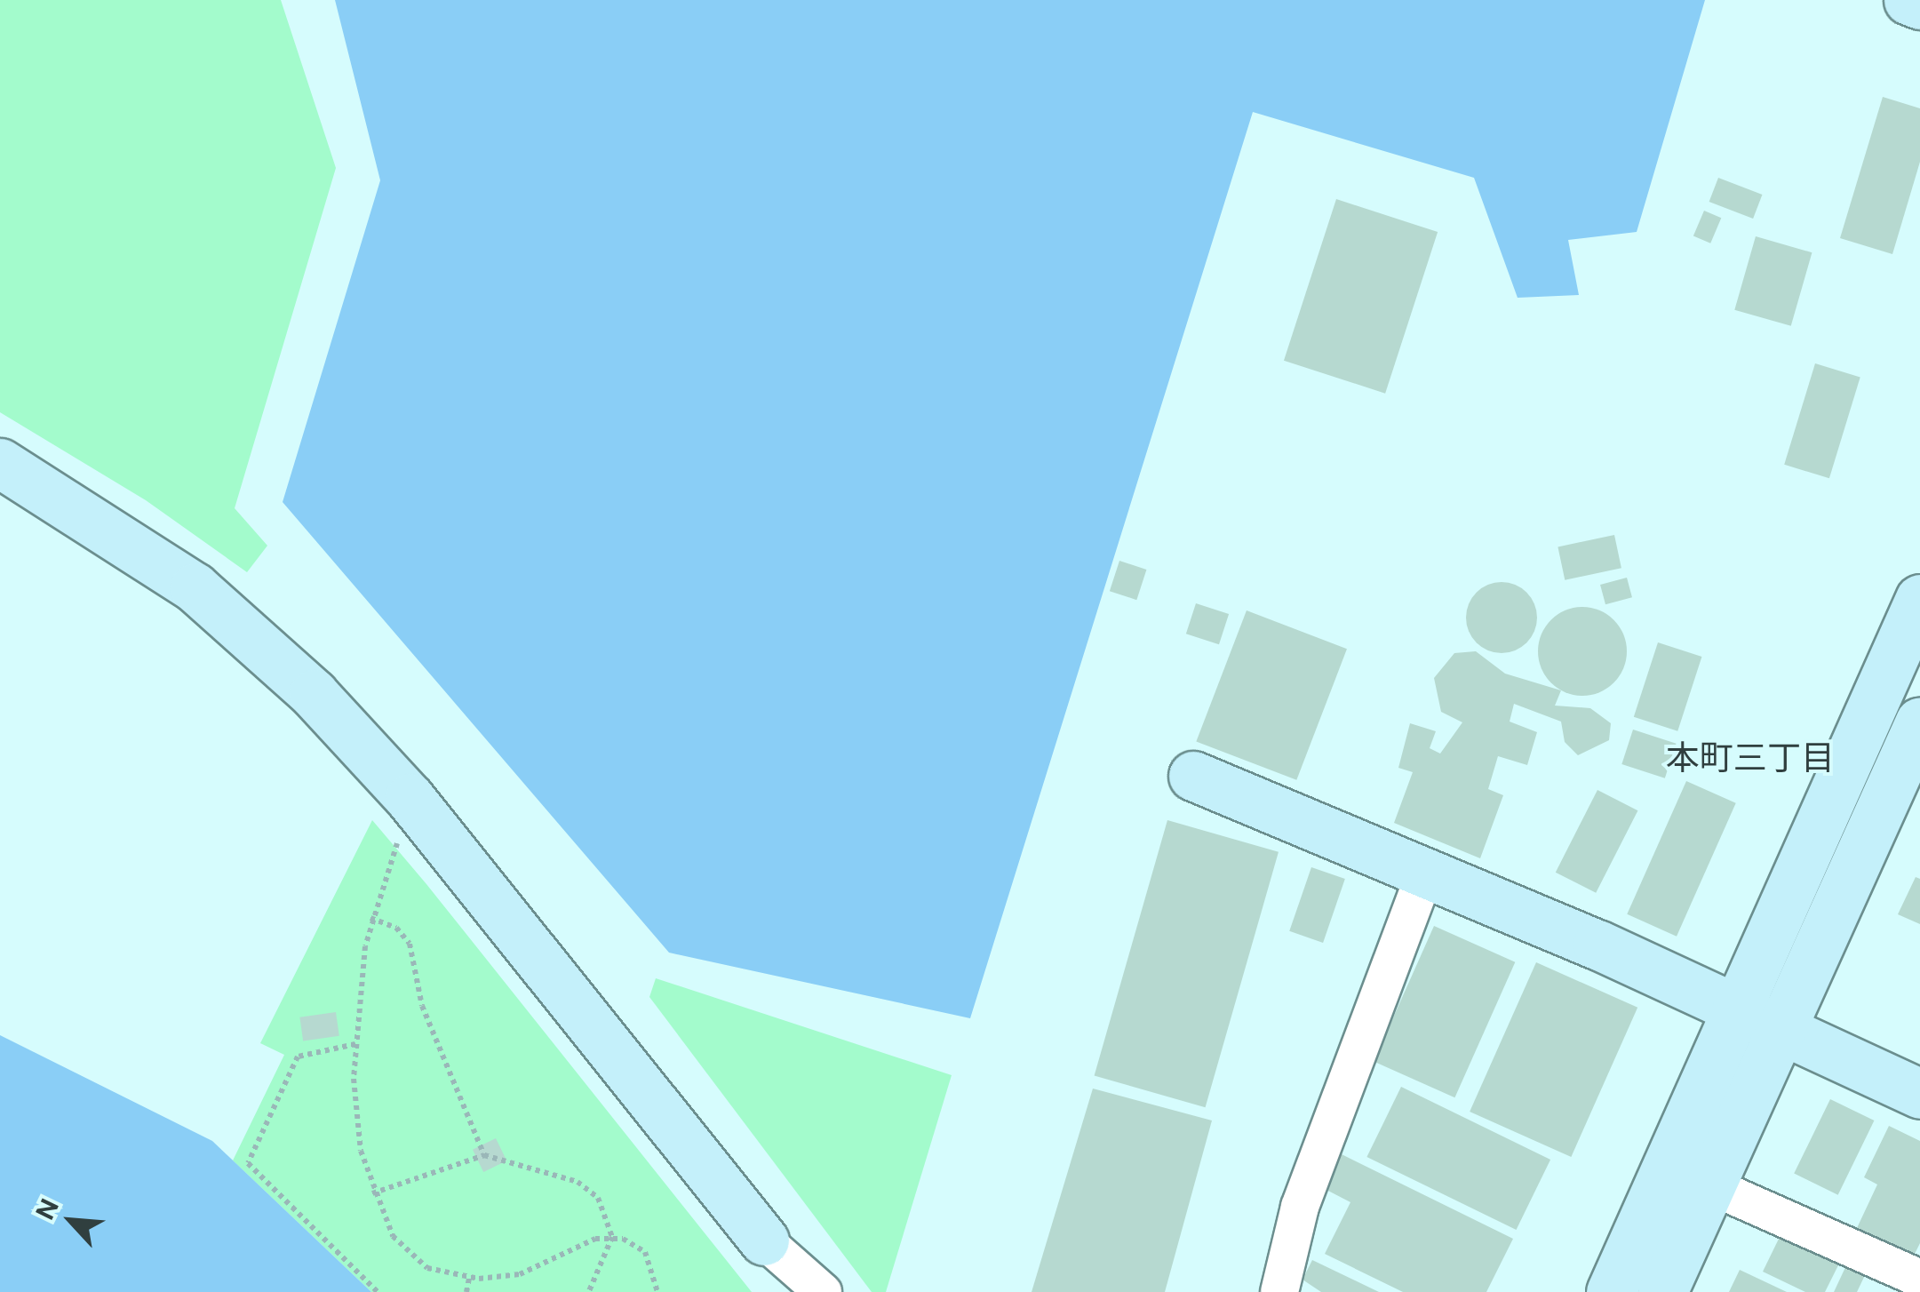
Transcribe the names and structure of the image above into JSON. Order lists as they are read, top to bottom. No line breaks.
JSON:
{"districts":["本町三丁目"],"north":"top left"}
